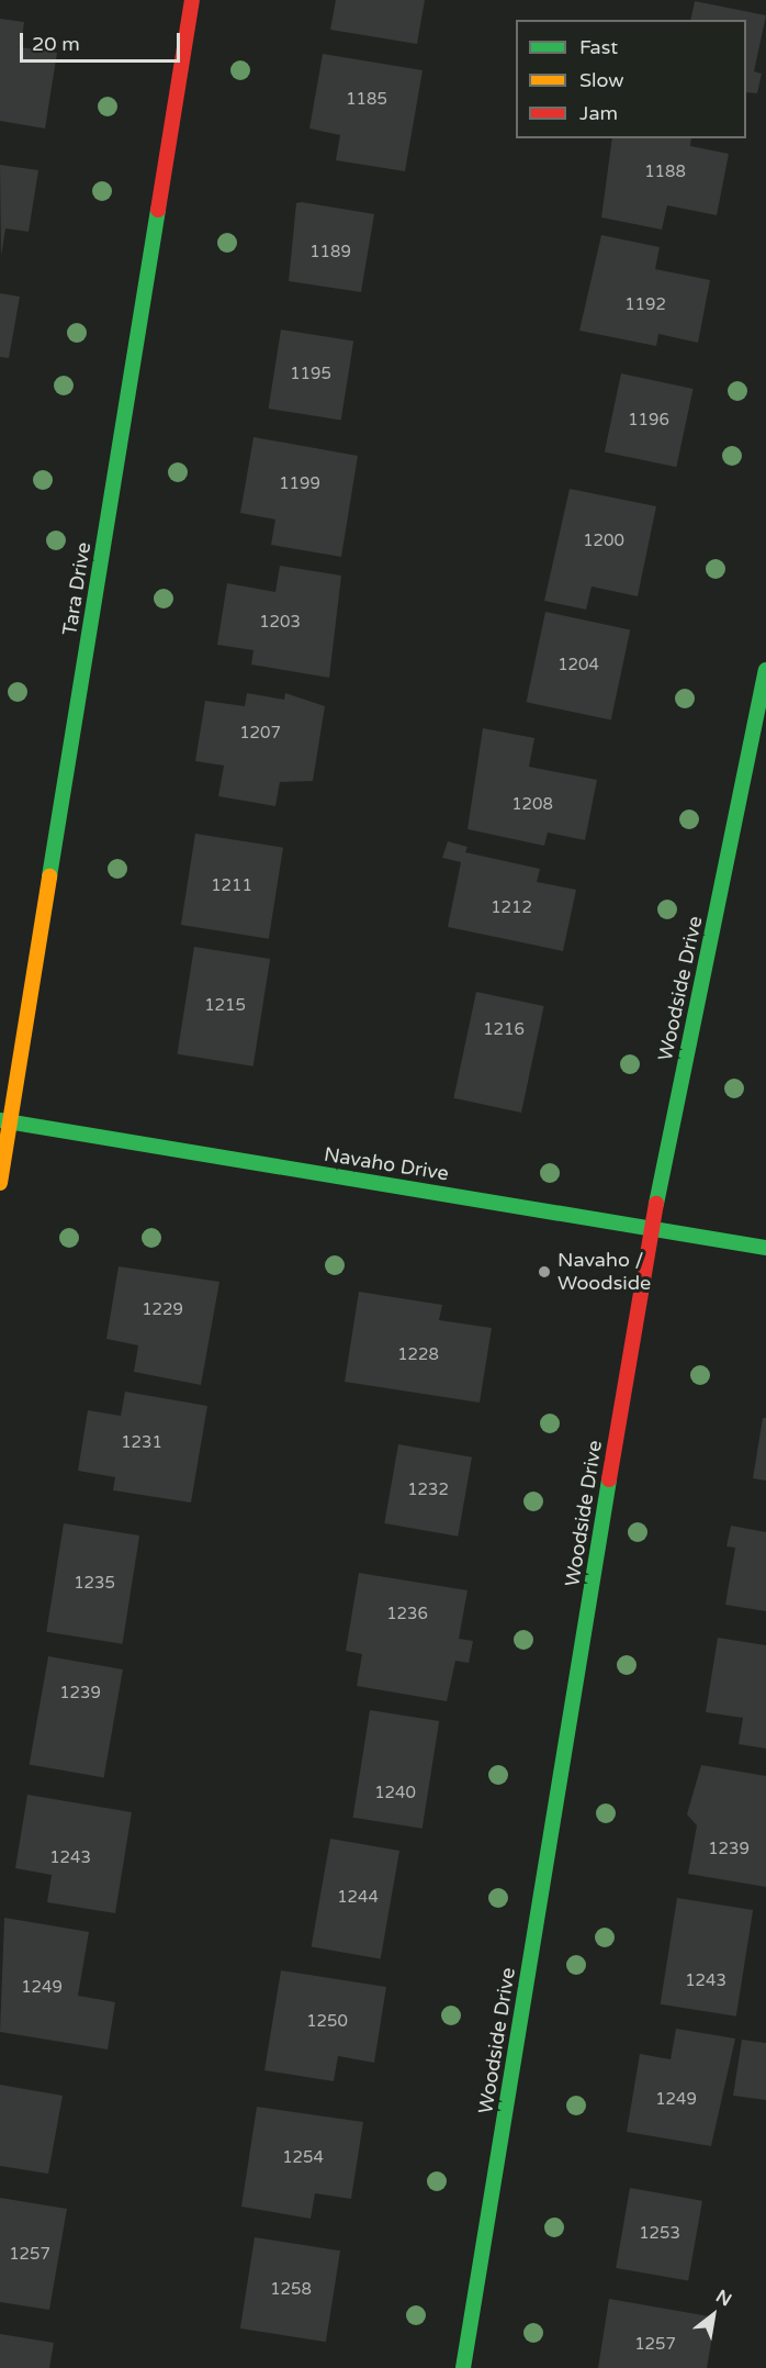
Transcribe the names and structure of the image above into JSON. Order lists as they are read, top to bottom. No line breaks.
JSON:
{"streets":{"street":["Tara Drive","Woodside Drive","Navaho Drive"]},"crossings":[["Tara Drive","Navaho Drive"],["Woodside Drive","Navaho Drive"]],"places":["Navaho / Woodside"],"house_numbers":["1185","1188","1189","1192","1195","1196","1199","1200","1203","1204","1207","1208","1211","1212","1215","1216","1229","1228","1231","1232","1235","1236","1239","1240","1239","1243","1244","1243","1249","1250","1249","1254","1253","1257","1258","1257"],"legend":["Fast","Slow","Jam"],"scale_bar":"20 m","north":"top right"}
